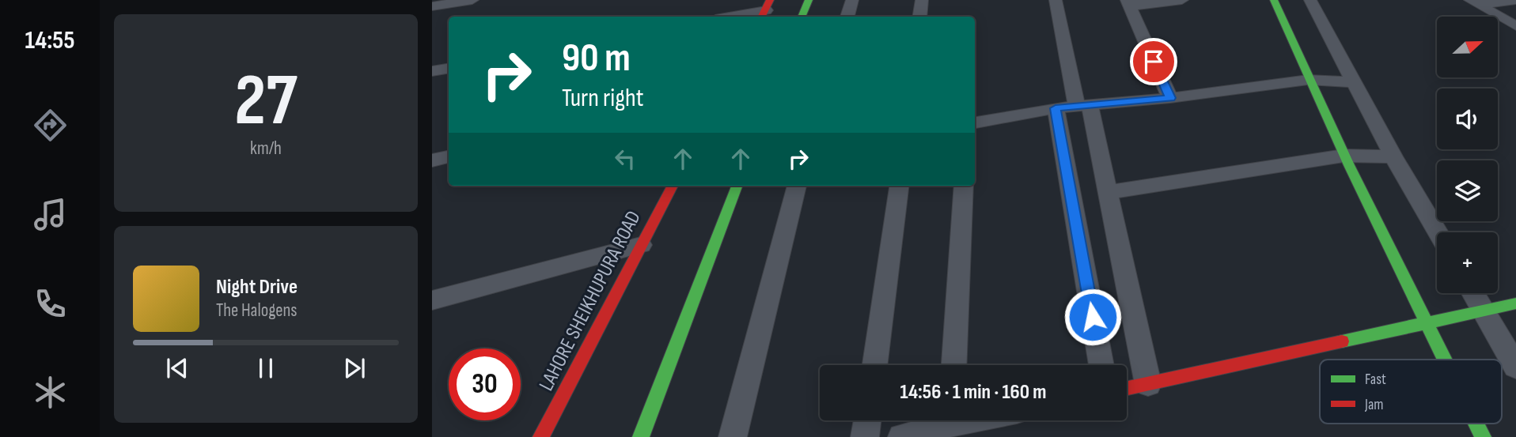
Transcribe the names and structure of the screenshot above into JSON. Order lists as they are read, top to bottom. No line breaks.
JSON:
{"streets":{"main road":["LAHORE SHEIKHUPURA ROAD"]},"legend":["Fast","Jam"],"north":"right","page":{"tabs":"14:55","tile":["27","km/h"],"map_buttons":"+","turn":["90 m","Turn right"],"song":["Night Drive","The Halogens"],"limit":"30","trip":"14:56 · 1 min · 160 m"}}
